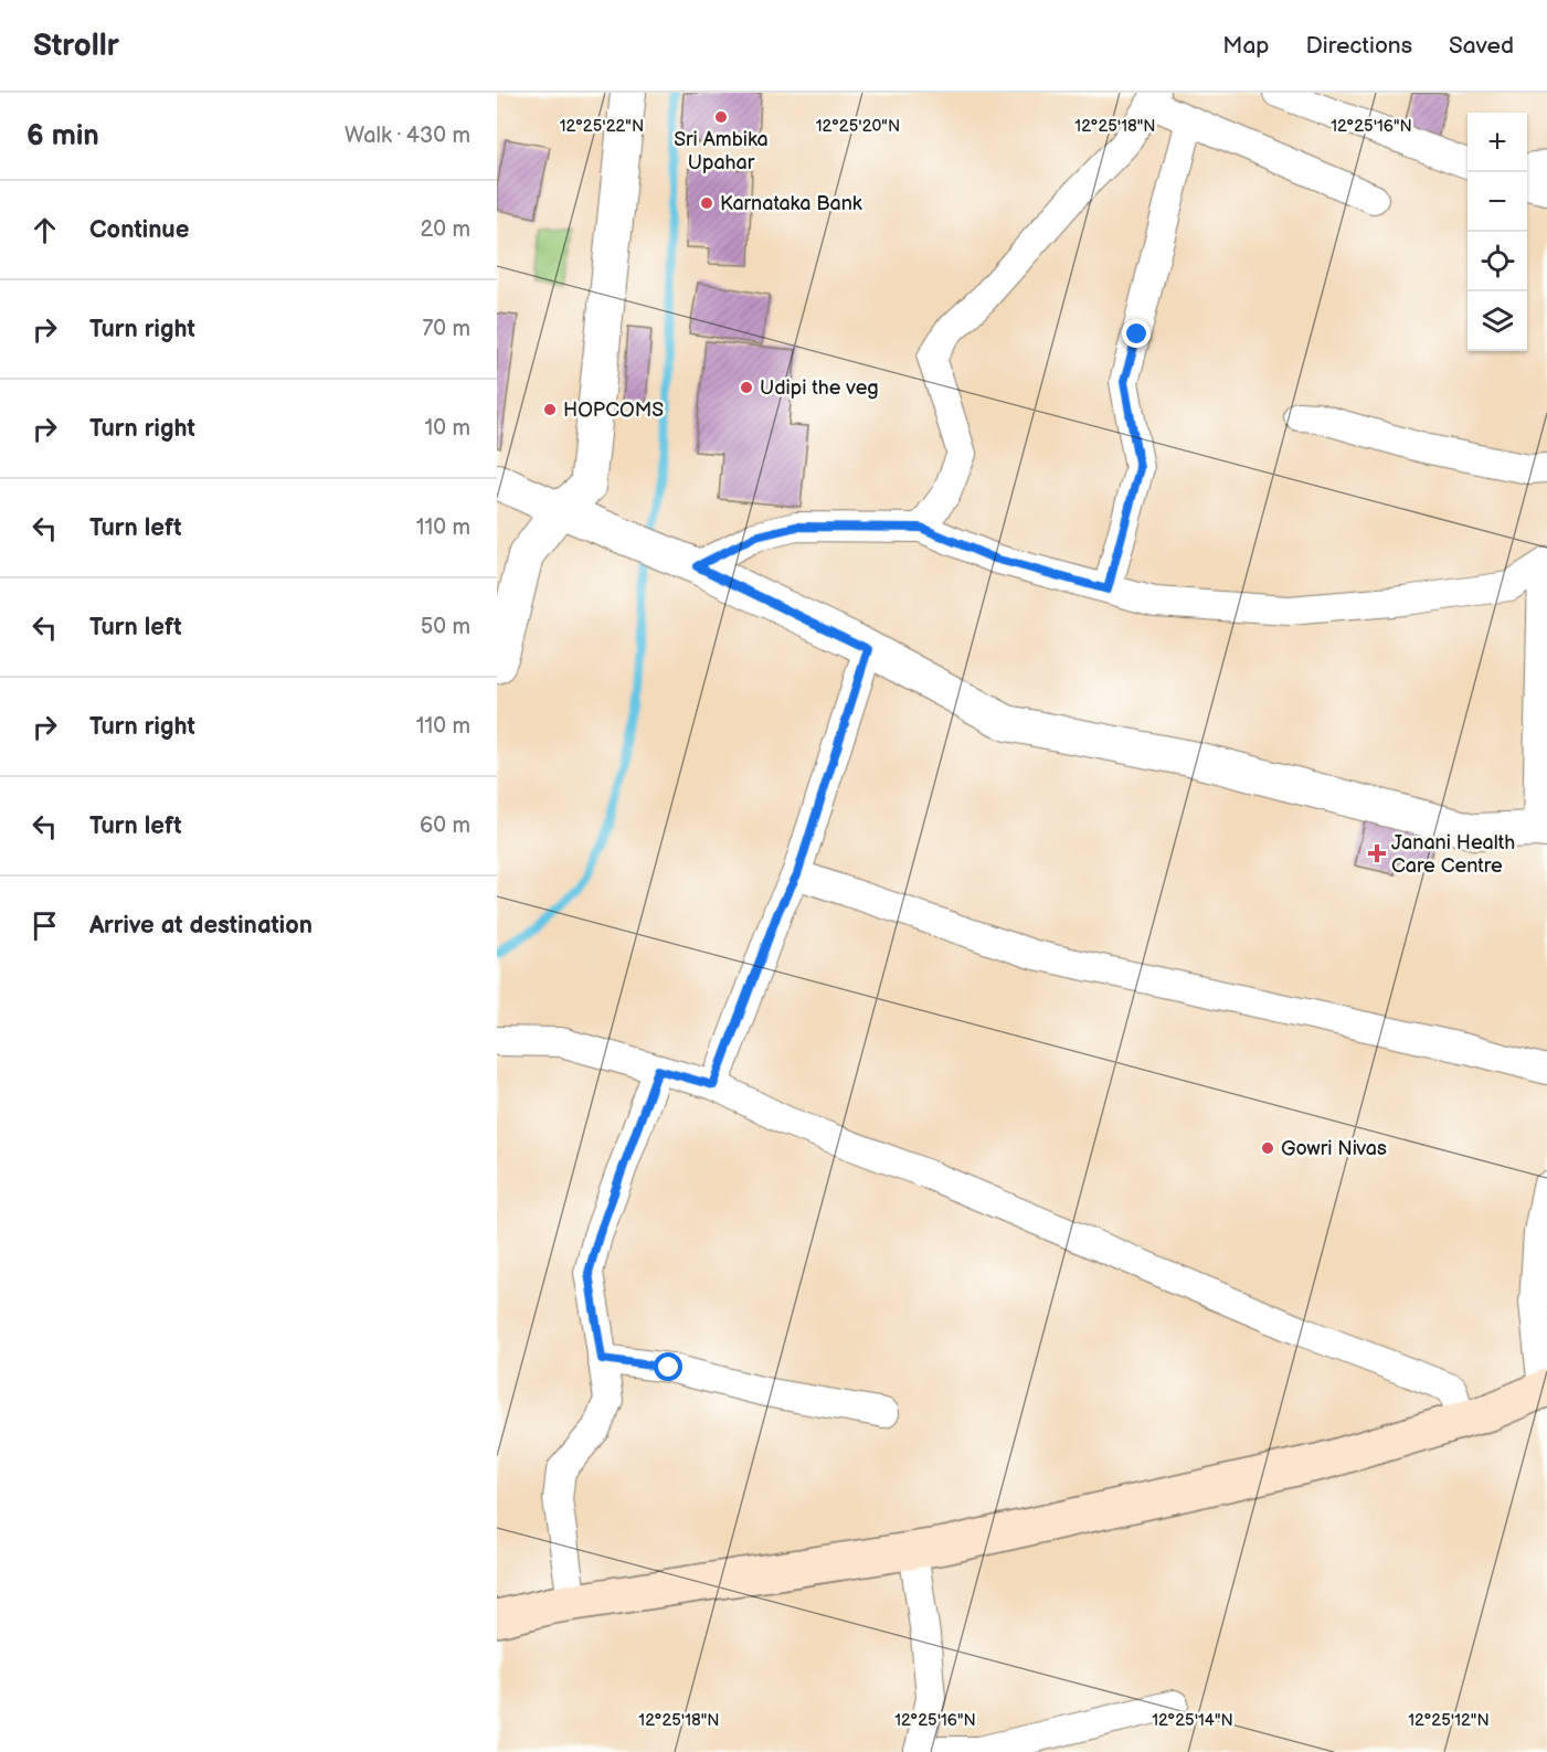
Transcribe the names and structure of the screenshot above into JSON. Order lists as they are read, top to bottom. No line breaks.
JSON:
{"places":{"other":["Sri Ambika Upahar","Karnataka Bank","Udipi the veg","HOPCOMS","Gowri Nivas"],"health":["Janani Health Care Centre"]},"page":{"header":"Strollr","nav":["Map","Directions","Saved"],"heading":["6 min","Walk · 430 m"],"map_buttons":["+","−"],"list":[["Continue","20 m"],["Turn right","70 m"],["Turn right","10 m"],["Turn left","110 m"],["Turn left","50 m"],["Turn right","110 m"],["Turn left","60 m"],"Arrive at destination"]},"coordinates":["12°25'18\"N","12°25'16\"N","12°25'22\"N","12°25'20\"N","12°25'14\"N","12°25'12\"N"]}
